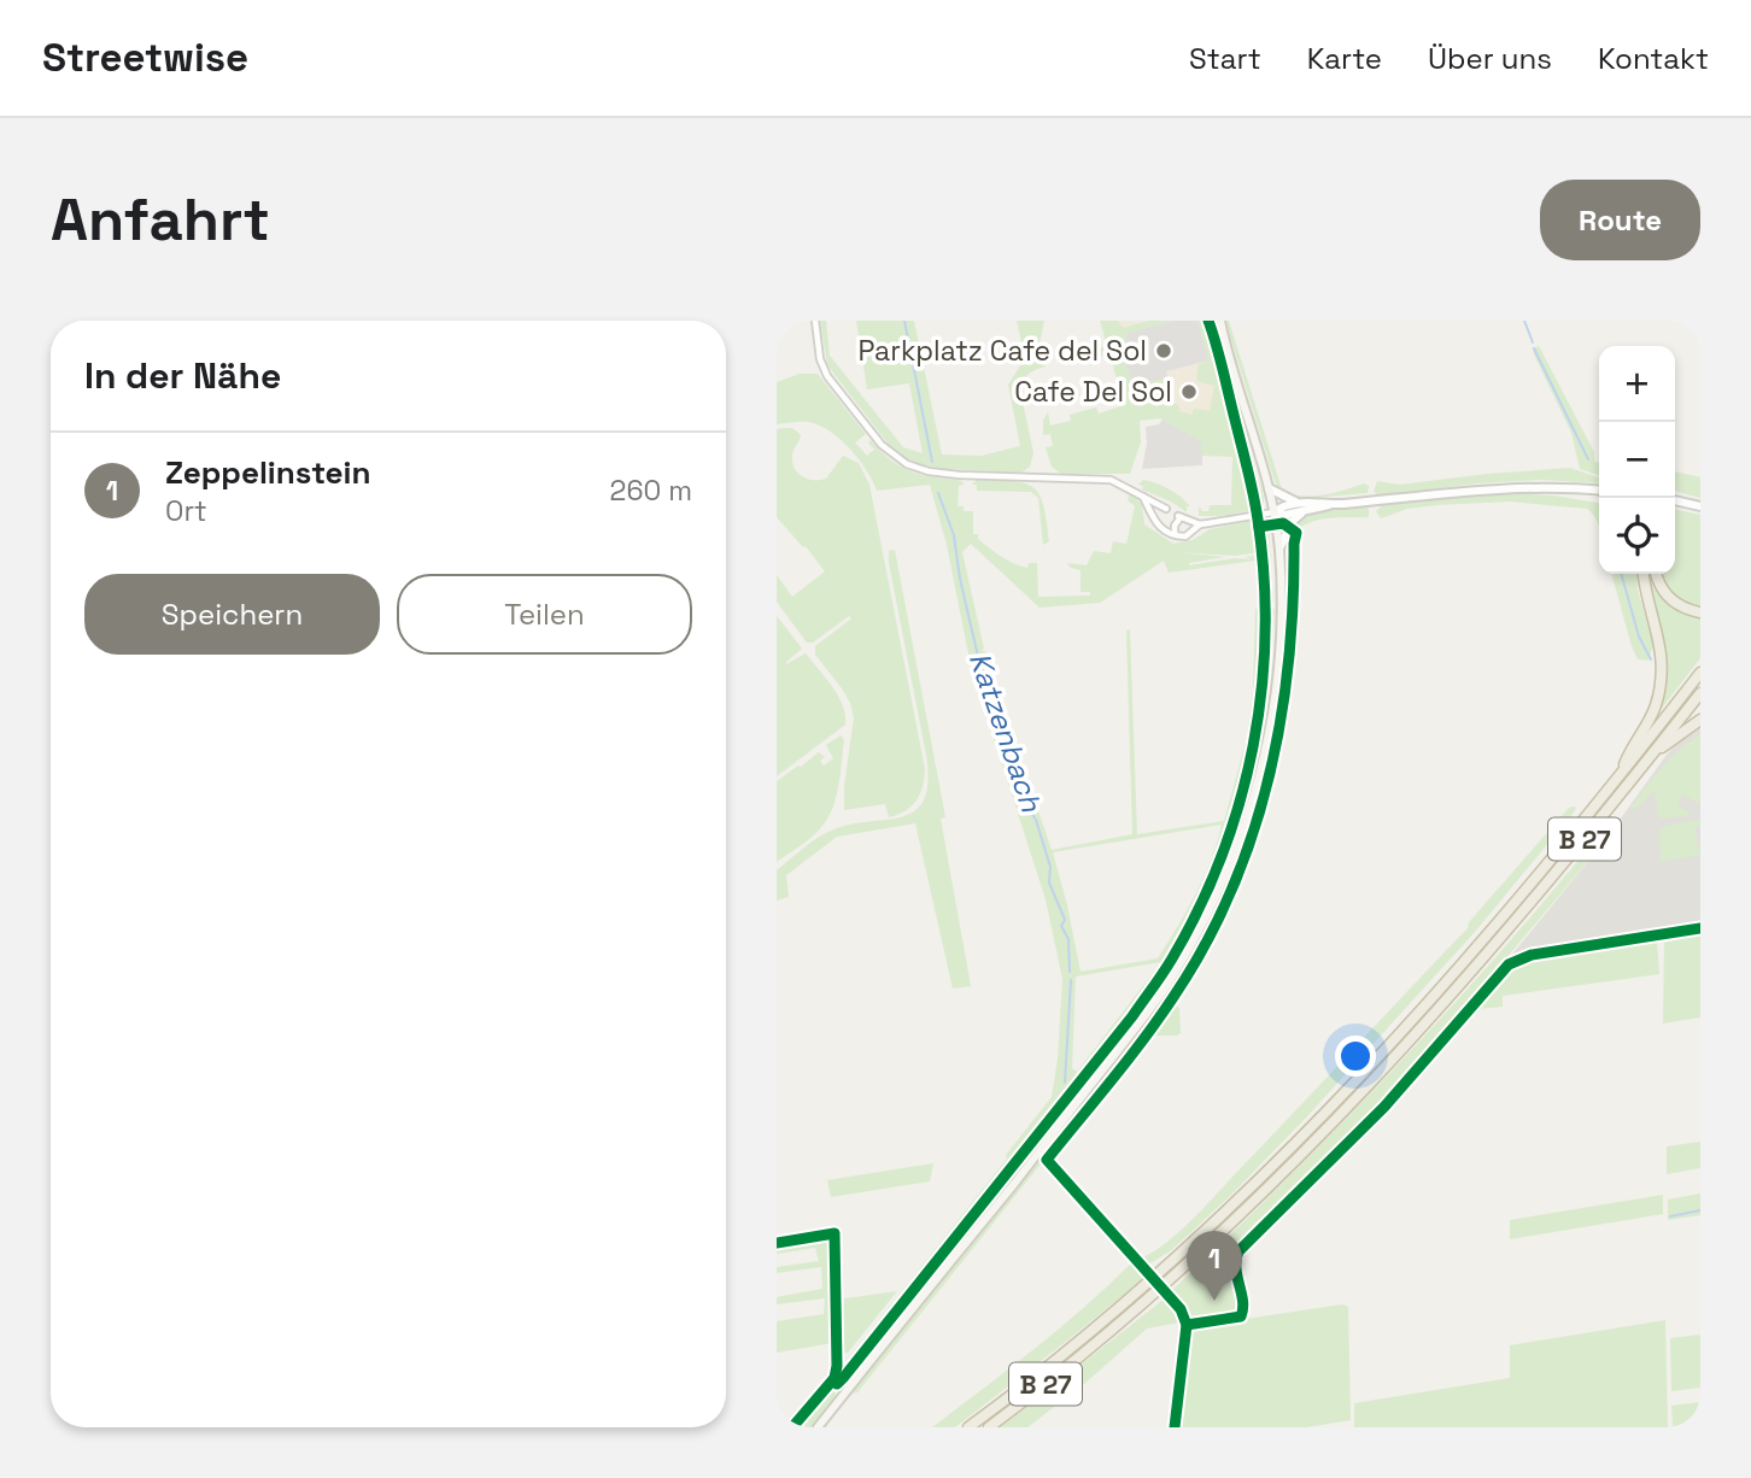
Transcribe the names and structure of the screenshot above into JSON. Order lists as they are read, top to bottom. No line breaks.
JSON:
{"streets":{"highway":["B 27"]},"water":["Katzenbach"],"places":["Parkplatz Cafe del Sol","Cafe Del Sol"],"page":{"header":"Streetwise","nav":["Start","Karte","Über uns","Kontakt"],"buttons":["Route",["Speichern","Teilen"]],"title":"Anfahrt","heading":"In der Nähe","map_buttons":["+","−"],"list":[{"mark":"1","name":"Zeppelinstein","note":"Ort","value":"260 m"}],"pins":"1"}}
